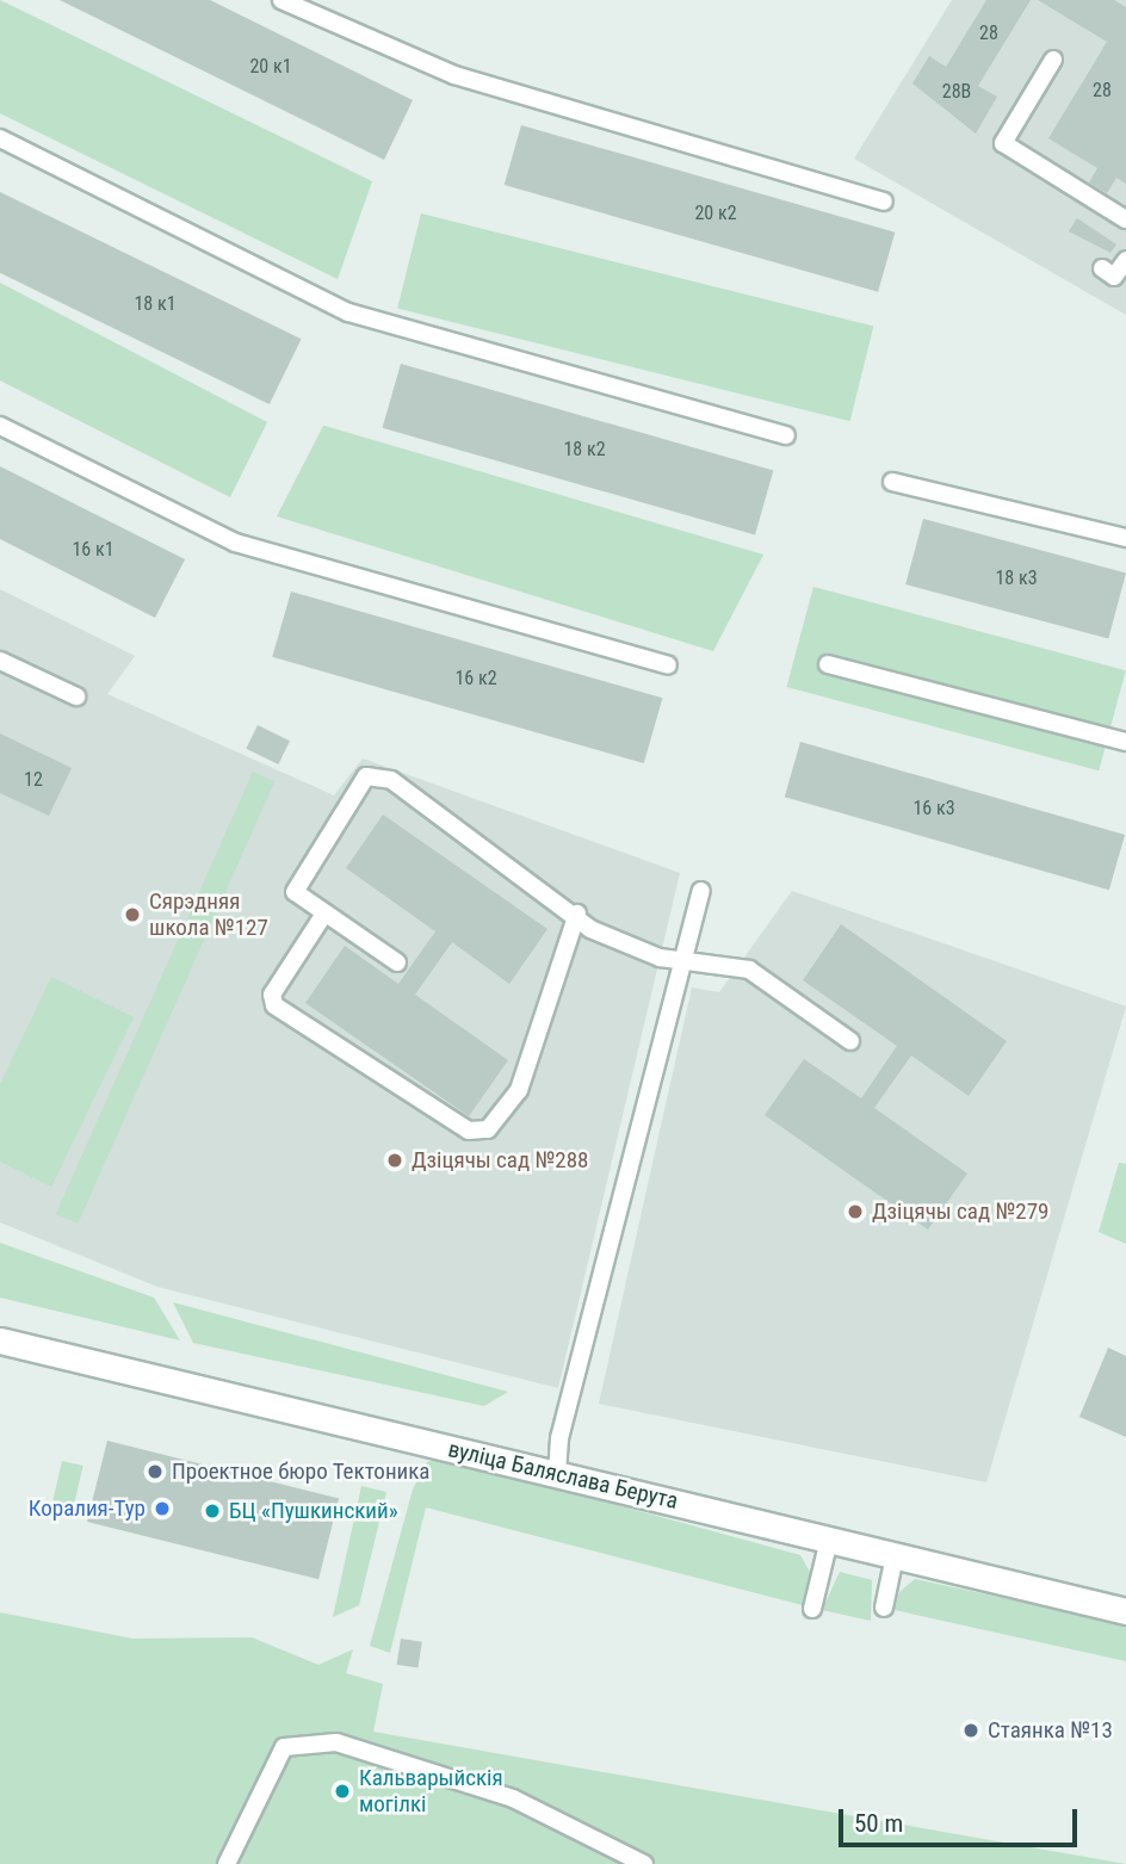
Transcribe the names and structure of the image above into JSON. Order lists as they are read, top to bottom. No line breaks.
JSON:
{"streets":{"street":["вуліца Баляслава Берута"]},"places":["Сярэдняя школа №127","Дзіцячы сад №288","Дзіцячы сад №279","Проектное бюро Тектоника","Коралия-Тур","БЦ «Пушкинский»","Стаянка №13","Кальварыйскія могілкі"],"house_numbers":["28","20 к1","28","28В","20 к2","18 к1","18 к2","16 к1","18 к3","16 к2","12","16 к3"],"scale_bar":"50 m"}
